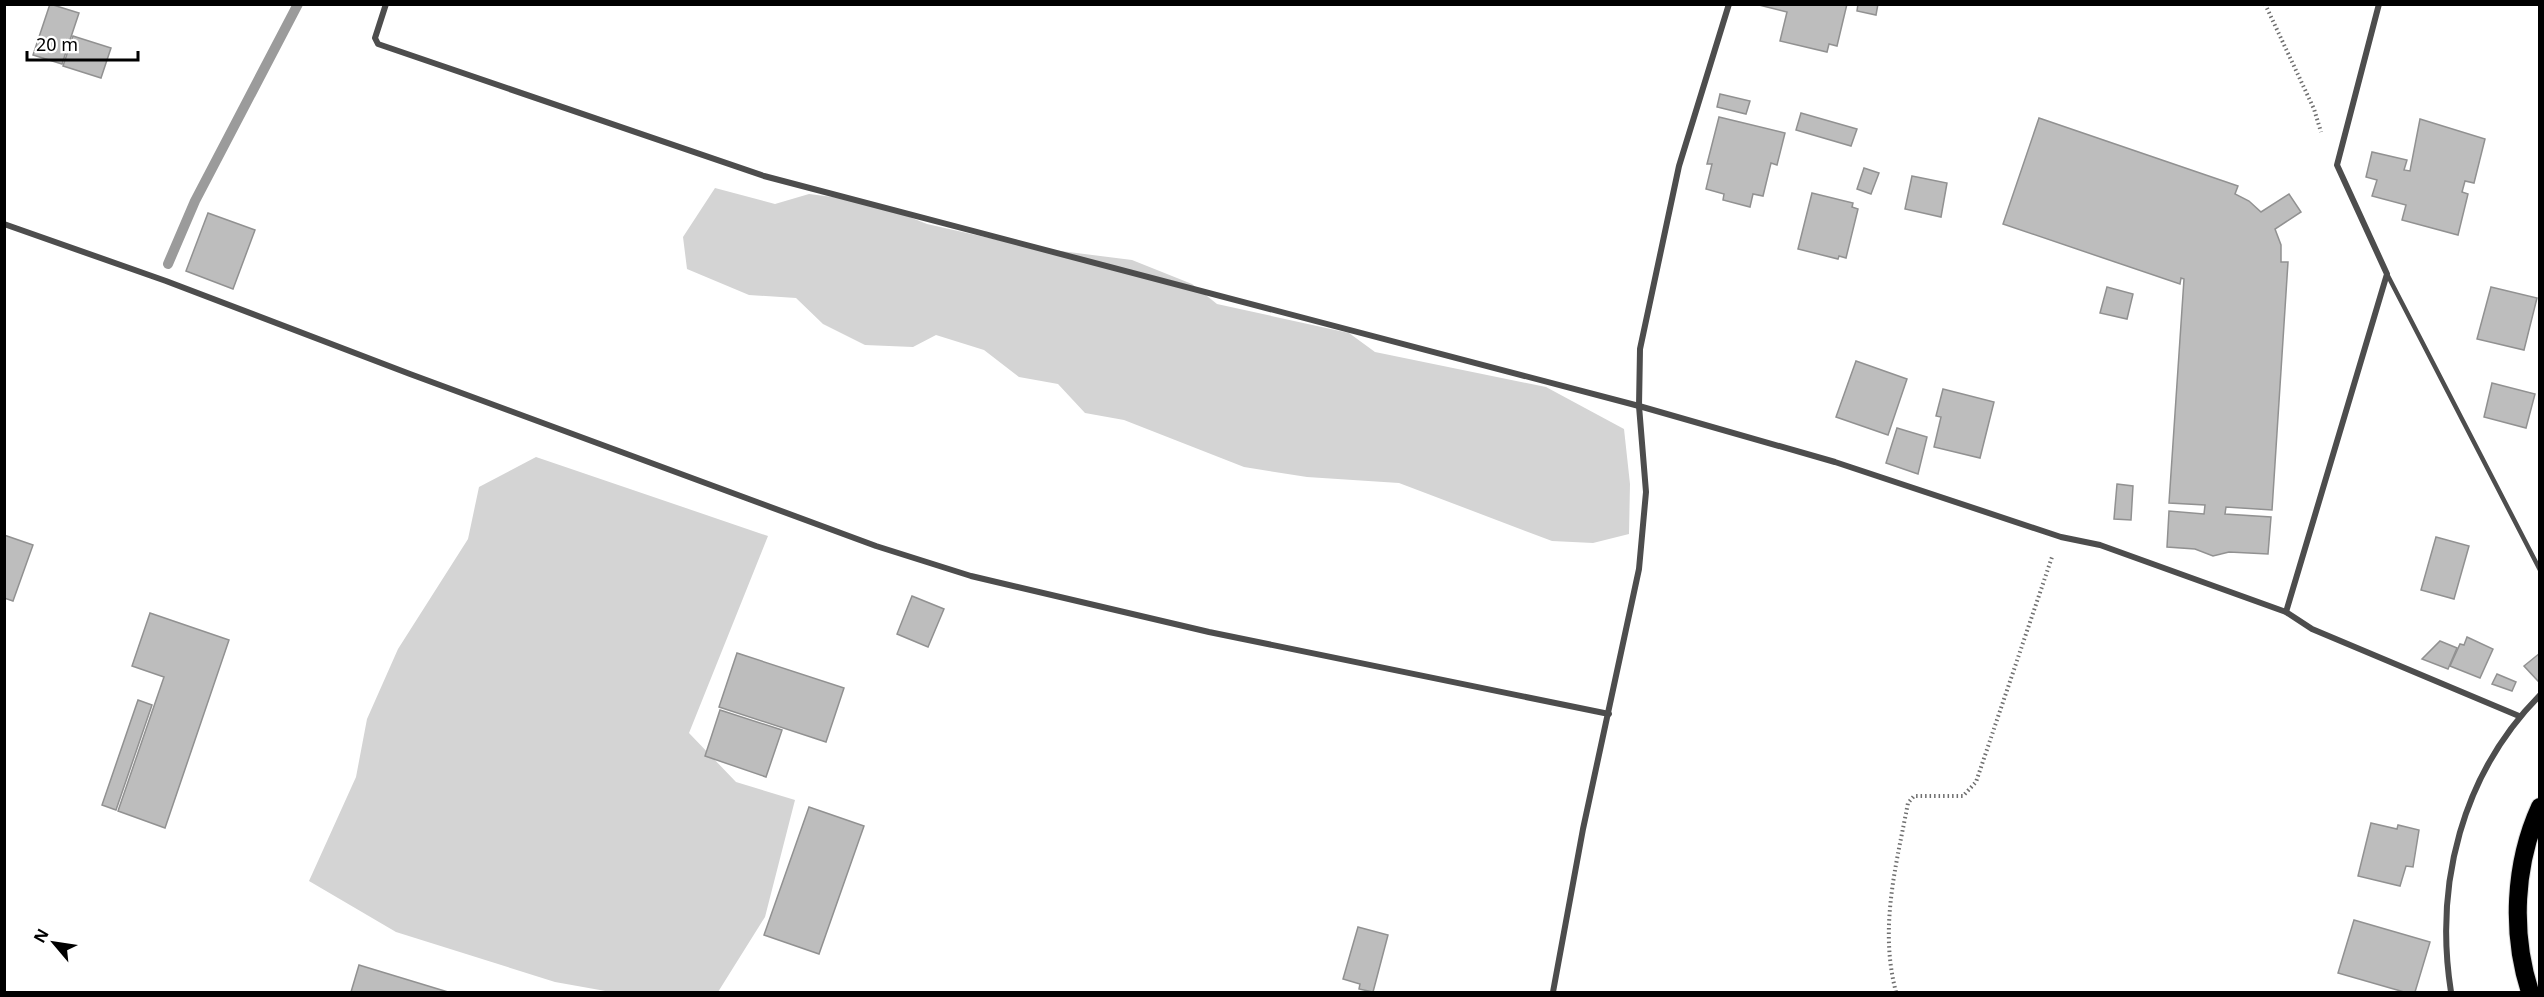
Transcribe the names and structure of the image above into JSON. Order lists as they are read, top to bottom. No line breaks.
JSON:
{"scale_bar":"20 m","north":"top left"}
